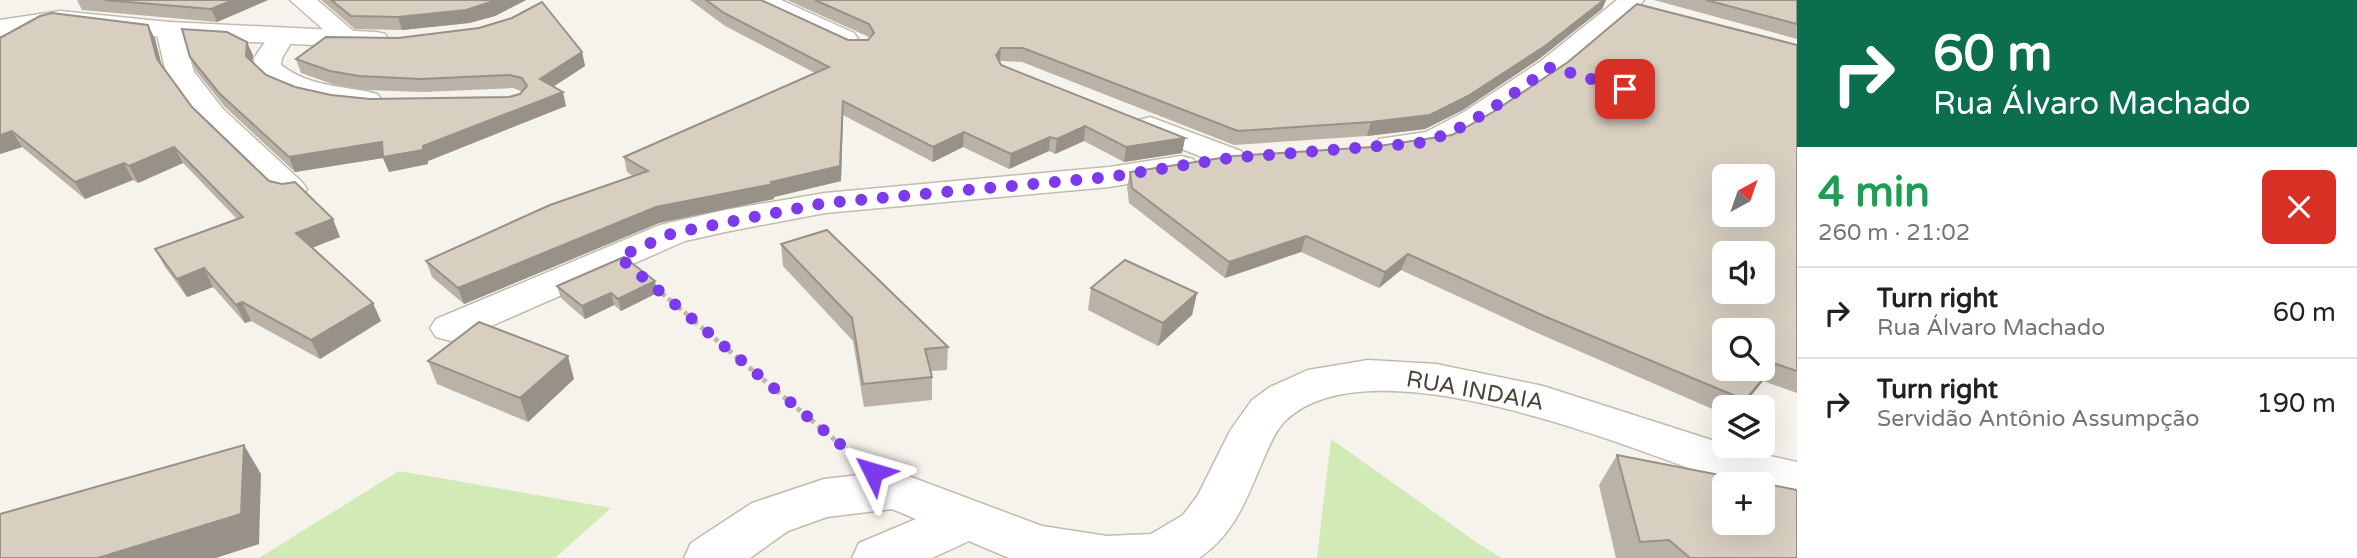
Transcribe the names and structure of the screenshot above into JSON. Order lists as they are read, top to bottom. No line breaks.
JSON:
{"streets":{"street":["RUA INDAIA"]},"north":"top right","page":{"turn":["60 m","Rua Álvaro Machado"],"heading":["4 min","260 m · 21:02"],"map_buttons":"+","list":[{"name":"Turn right","note":"Rua Álvaro Machado","value":"60 m"},{"name":"Turn right","note":"Servidão Antônio Assumpção","value":"190 m"}]}}
